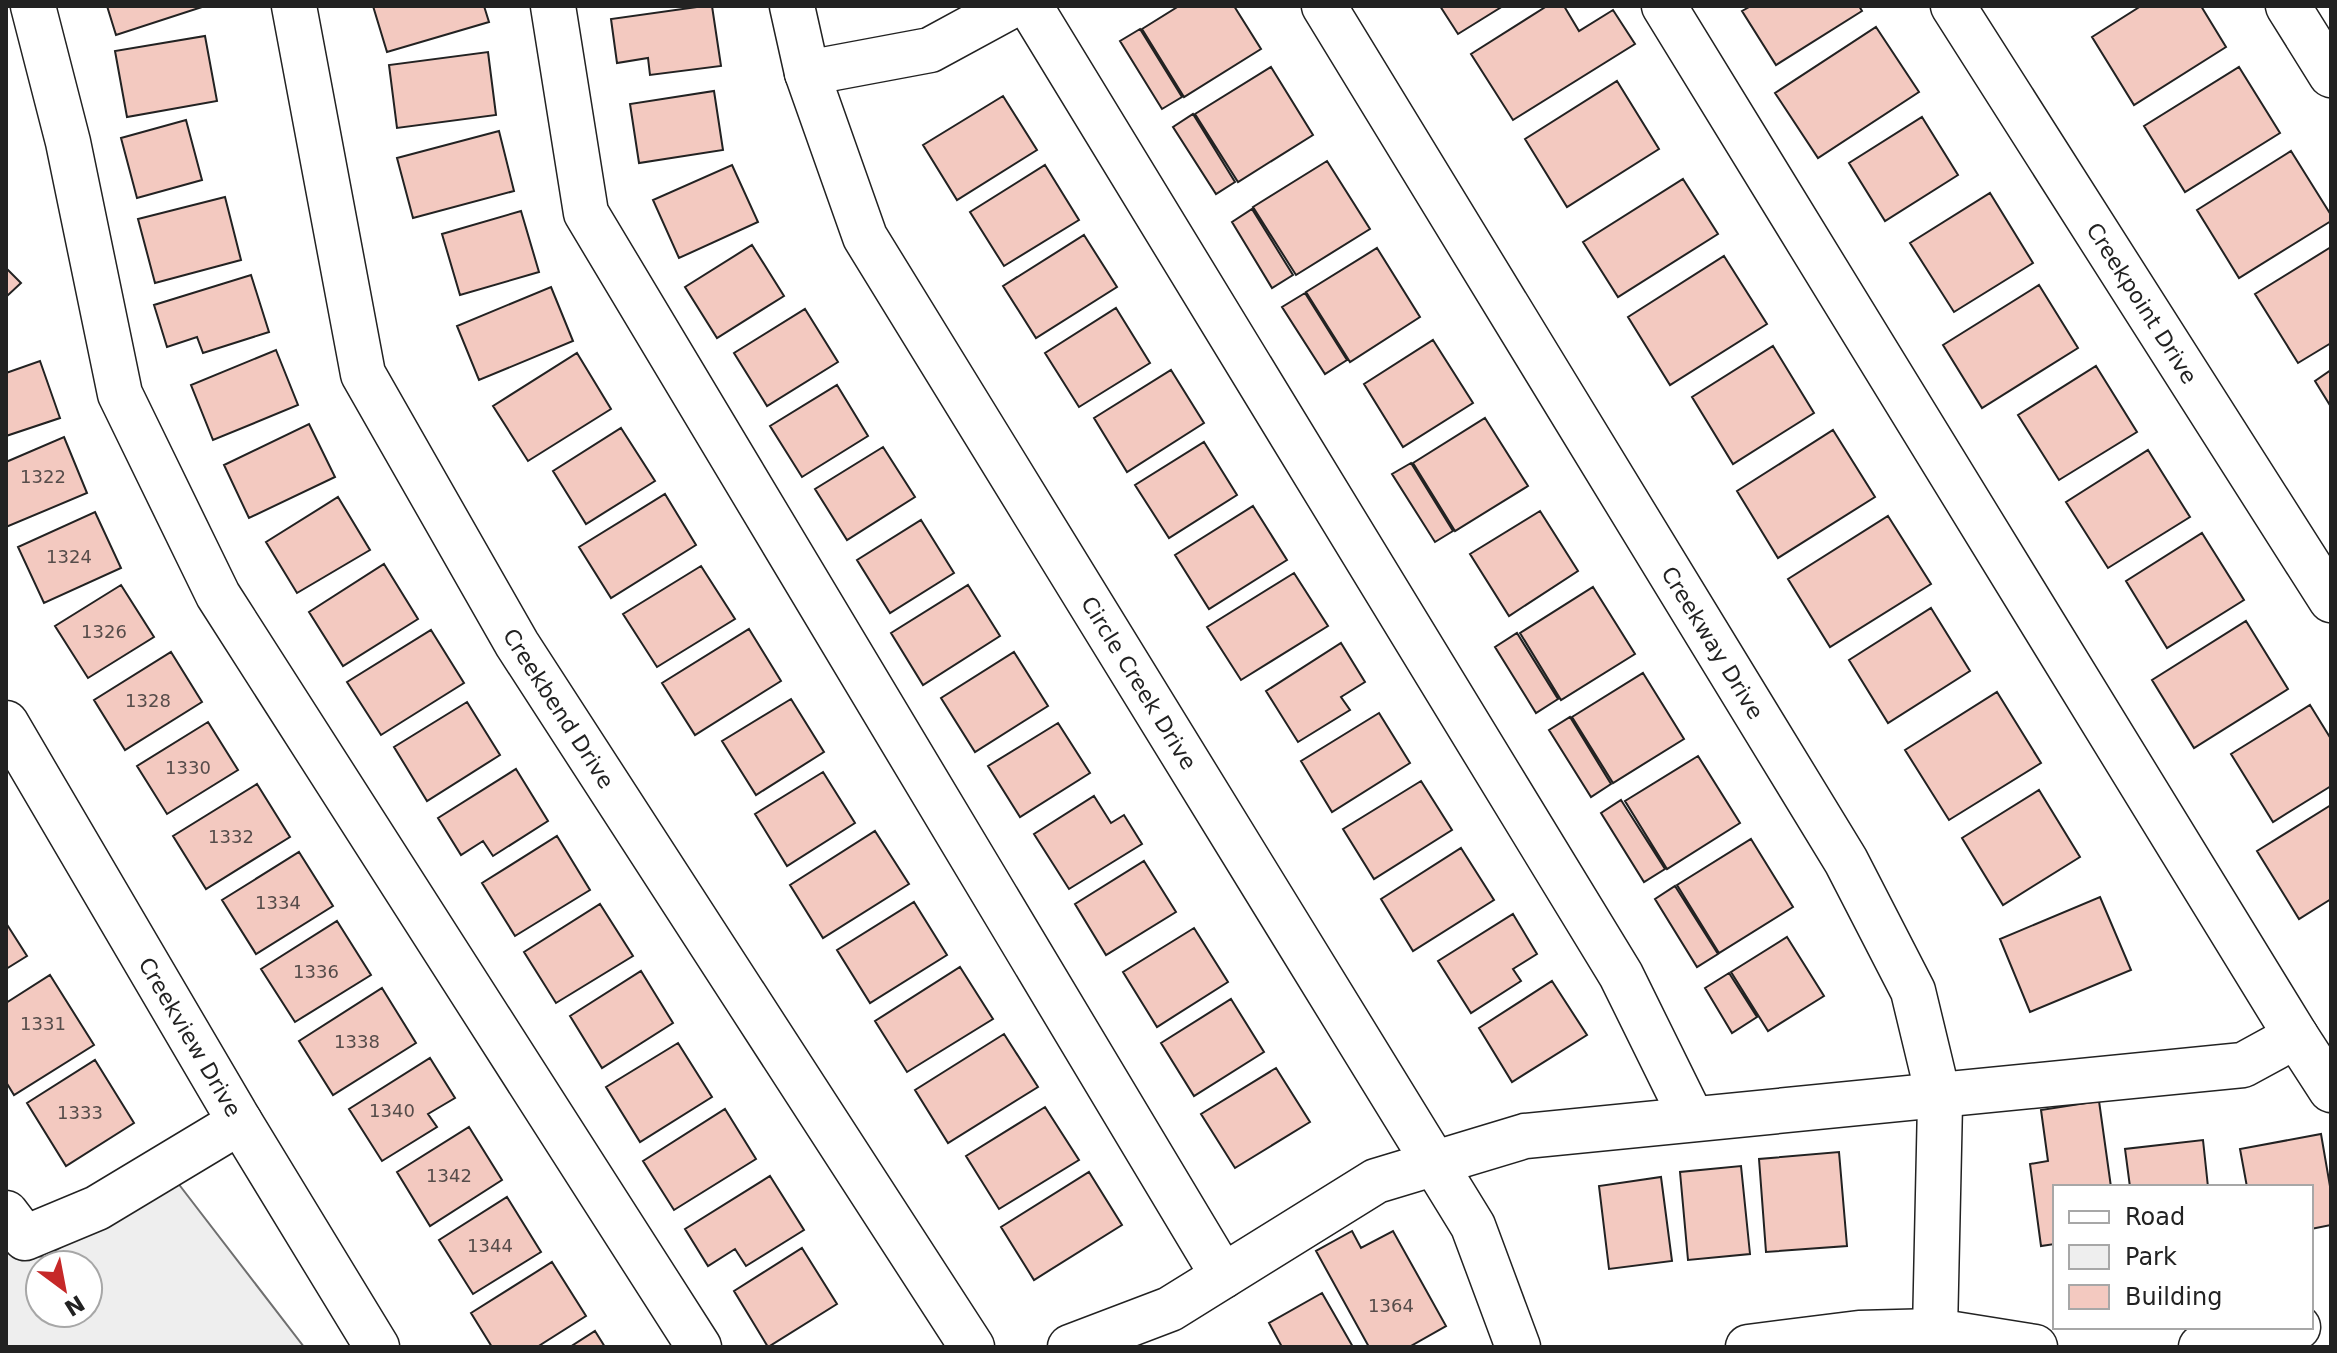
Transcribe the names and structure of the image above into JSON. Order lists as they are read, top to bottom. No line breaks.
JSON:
{"streets":{"street":["Creekpoint Drive","Creekway Drive","Circle Creek Drive","Creekbend Drive","Creekview Drive"]},"house_numbers":["1322","1324","1326","1328","1330","1332","1334","1336","1331","1338","1340","1333","1342","1344","1364"],"legend":["Road","Park","Building"],"north":"bottom right"}
